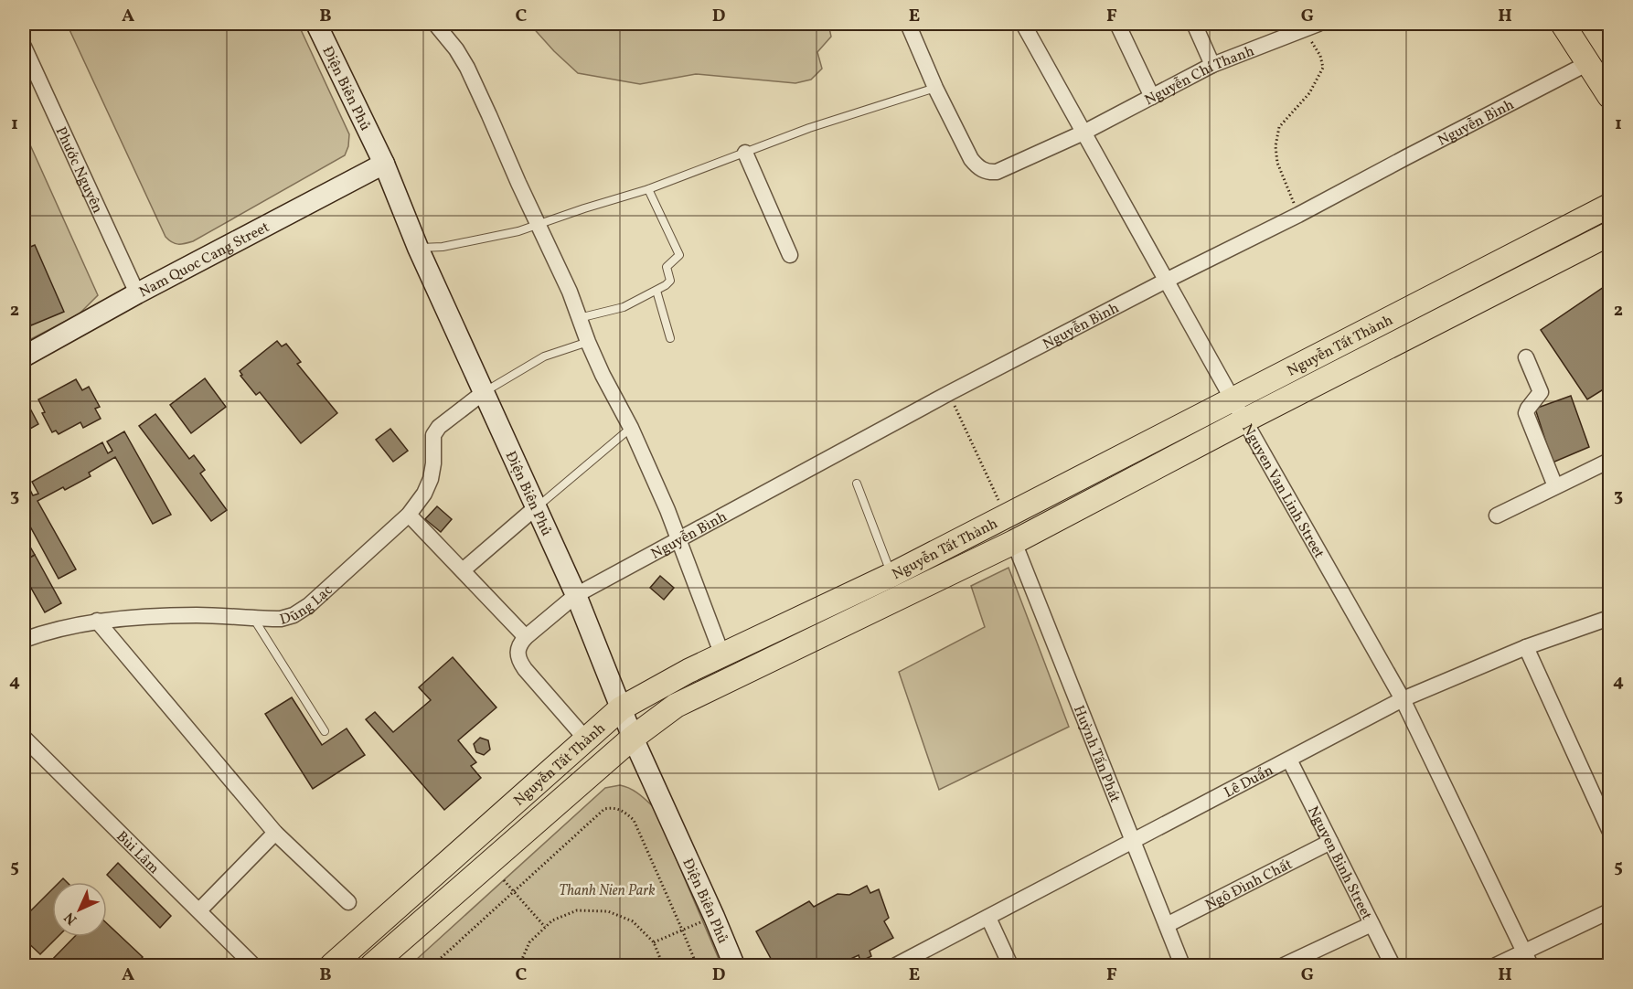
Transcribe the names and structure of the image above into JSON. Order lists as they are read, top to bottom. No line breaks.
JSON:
{"streets":{"main road":["Nguyễn Tất Thành"],"street":["Nguyễn Chí Thanh","Điện Biên Phủ","Nguyễn Bình","Phước Nguyên","Nam Quoc Cang Street","Nguyen Van Linh Street","Dũng Lạc","Huỳnh Tấn Phát","Lê Duẩn","Bùi Lâm","Nguyen Binh Street","Ngô Đình Chất"]},"crossings":[["Nguyễn Chí Thanh","Nguyen Van Linh Street"],["Điện Biên Phủ","Nguyễn Bình"],["Điện Biên Phủ","Nam Quoc Cang Street"],["Điện Biên Phủ","Nguyễn Tất Thành"],["Điện Biên Phủ","Dũng Lạc"],["Nguyễn Bình","Nguyen Van Linh Street"],["Phước Nguyên","Nam Quoc Cang Street"],["Nguyễn Tất Thành","Nguyen Van Linh Street"],["Nguyễn Tất Thành","Huỳnh Tấn Phát"],["Nguyen Van Linh Street","Lê Duẩn"],["Huỳnh Tấn Phát","Lê Duẩn"],["Huỳnh Tấn Phát","Ngô Đình Chất"],["Lê Duẩn","Nguyen Binh Street"],["Nguyen Binh Street","Ngô Đình Chất"]],"parks":["Thanh Nien Park"],"north":"bottom left","grid":{"columns":["A","B","C","D","E","F","G","H"],"rows":["1","2","3","4","5"]}}
